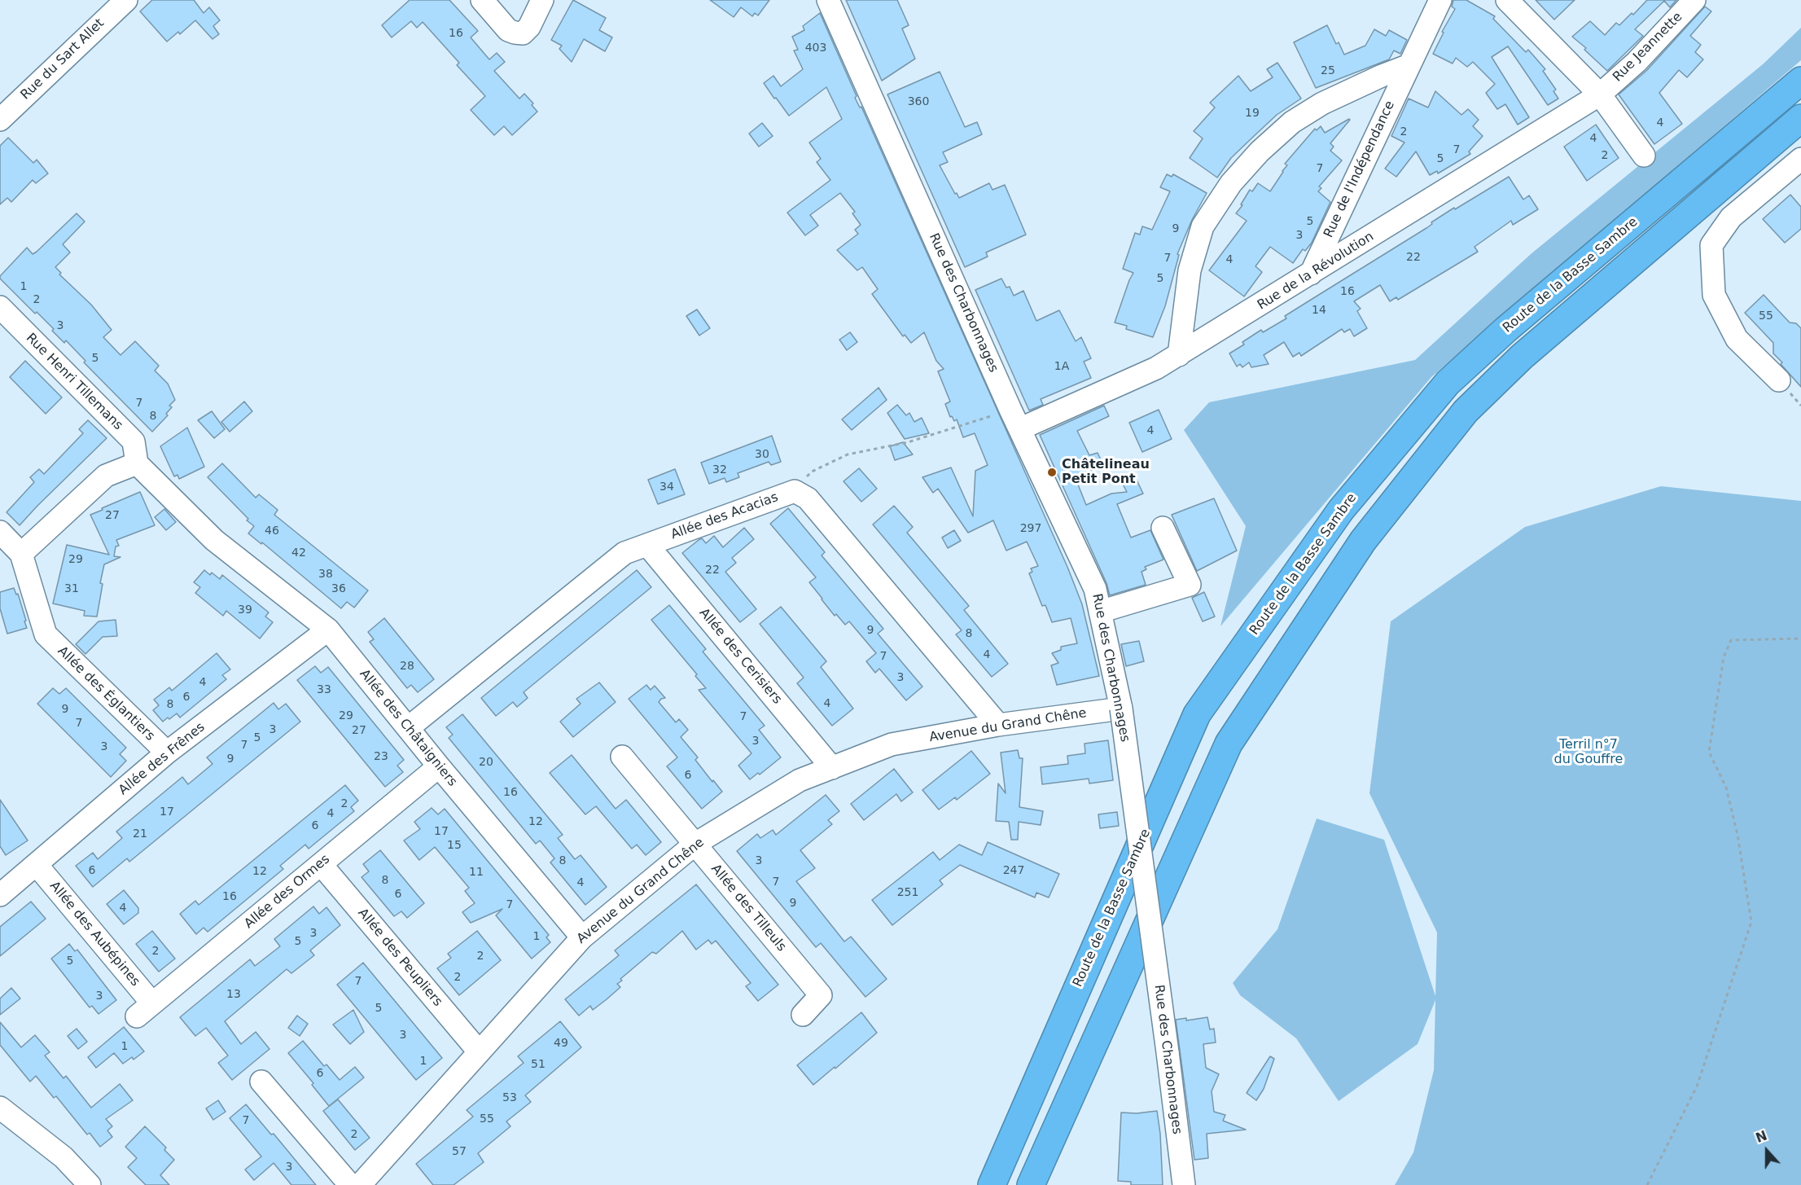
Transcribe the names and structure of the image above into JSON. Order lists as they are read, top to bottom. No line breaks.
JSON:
{"streets":{"highway":["Route de la Basse Sambre"],"street":["Rue Jeannette","Rue du Sart Allet","Rue de l'Indépendance","Rue de la Révolution","Rue des Charbonnages","Rue Henri Tillemans","Allée des Acacias","Allée des Cerisiers","Allée des Églantiers","Avenue du Grand Chêne","Allée des Châtaigniers","Allée des Frênes","Allée des Ormes","Allée des Tilleuls","Allée des Aubépines","Allée des Peupliers"]},"crossings":[["Rue Jeannette","Rue de la Révolution"],["Rue de l'Indépendance","Rue de la Révolution"],["Rue de la Révolution","Rue des Charbonnages"],["Rue des Charbonnages","Avenue du Grand Chêne"],["Rue Henri Tillemans","Allée des Châtaigniers"],["Allée des Acacias","Allée des Cerisiers"],["Allée des Acacias","Avenue du Grand Chêne"],["Allée des Acacias","Allée des Châtaigniers"],["Allée des Cerisiers","Avenue du Grand Chêne"],["Allée des Églantiers","Allée des Frênes"],["Avenue du Grand Chêne","Allée des Châtaigniers"],["Avenue du Grand Chêne","Allée des Tilleuls"],["Avenue du Grand Chêne","Allée des Peupliers"],["Allée des Châtaigniers","Allée des Frênes"],["Allée des Châtaigniers","Allée des Ormes"],["Allée des Frênes","Allée des Aubépines"],["Allée des Ormes","Allée des Aubépines"],["Allée des Ormes","Allée des Peupliers"]],"parks":["Terril n°7 du Gouffre"],"places":["Châtelineau Petit Pont"],"house_numbers":["16","403","25","360","19","4","2","4","7","2","5","7","5","9","3","22","7","4","5","1","16","2","14","55","3","5","1A","7","8","4","30","32","34","27","297","46","42","29","22","38","31","36","39","9","8","4","7","28","3","4","33","6","4","8","9","29","7","7","3","27","5","3","7","3","23","9","20","6","16","2","17","4","12","6","17","21","15","8","3","6","247","12","11","8","7","4","251","6","16","9","7","4","3","1","5","2","2","5","2","7","13","3","5","3","49","1","1","51","6","53","55","7","2","57","3"],"north":"top"}
